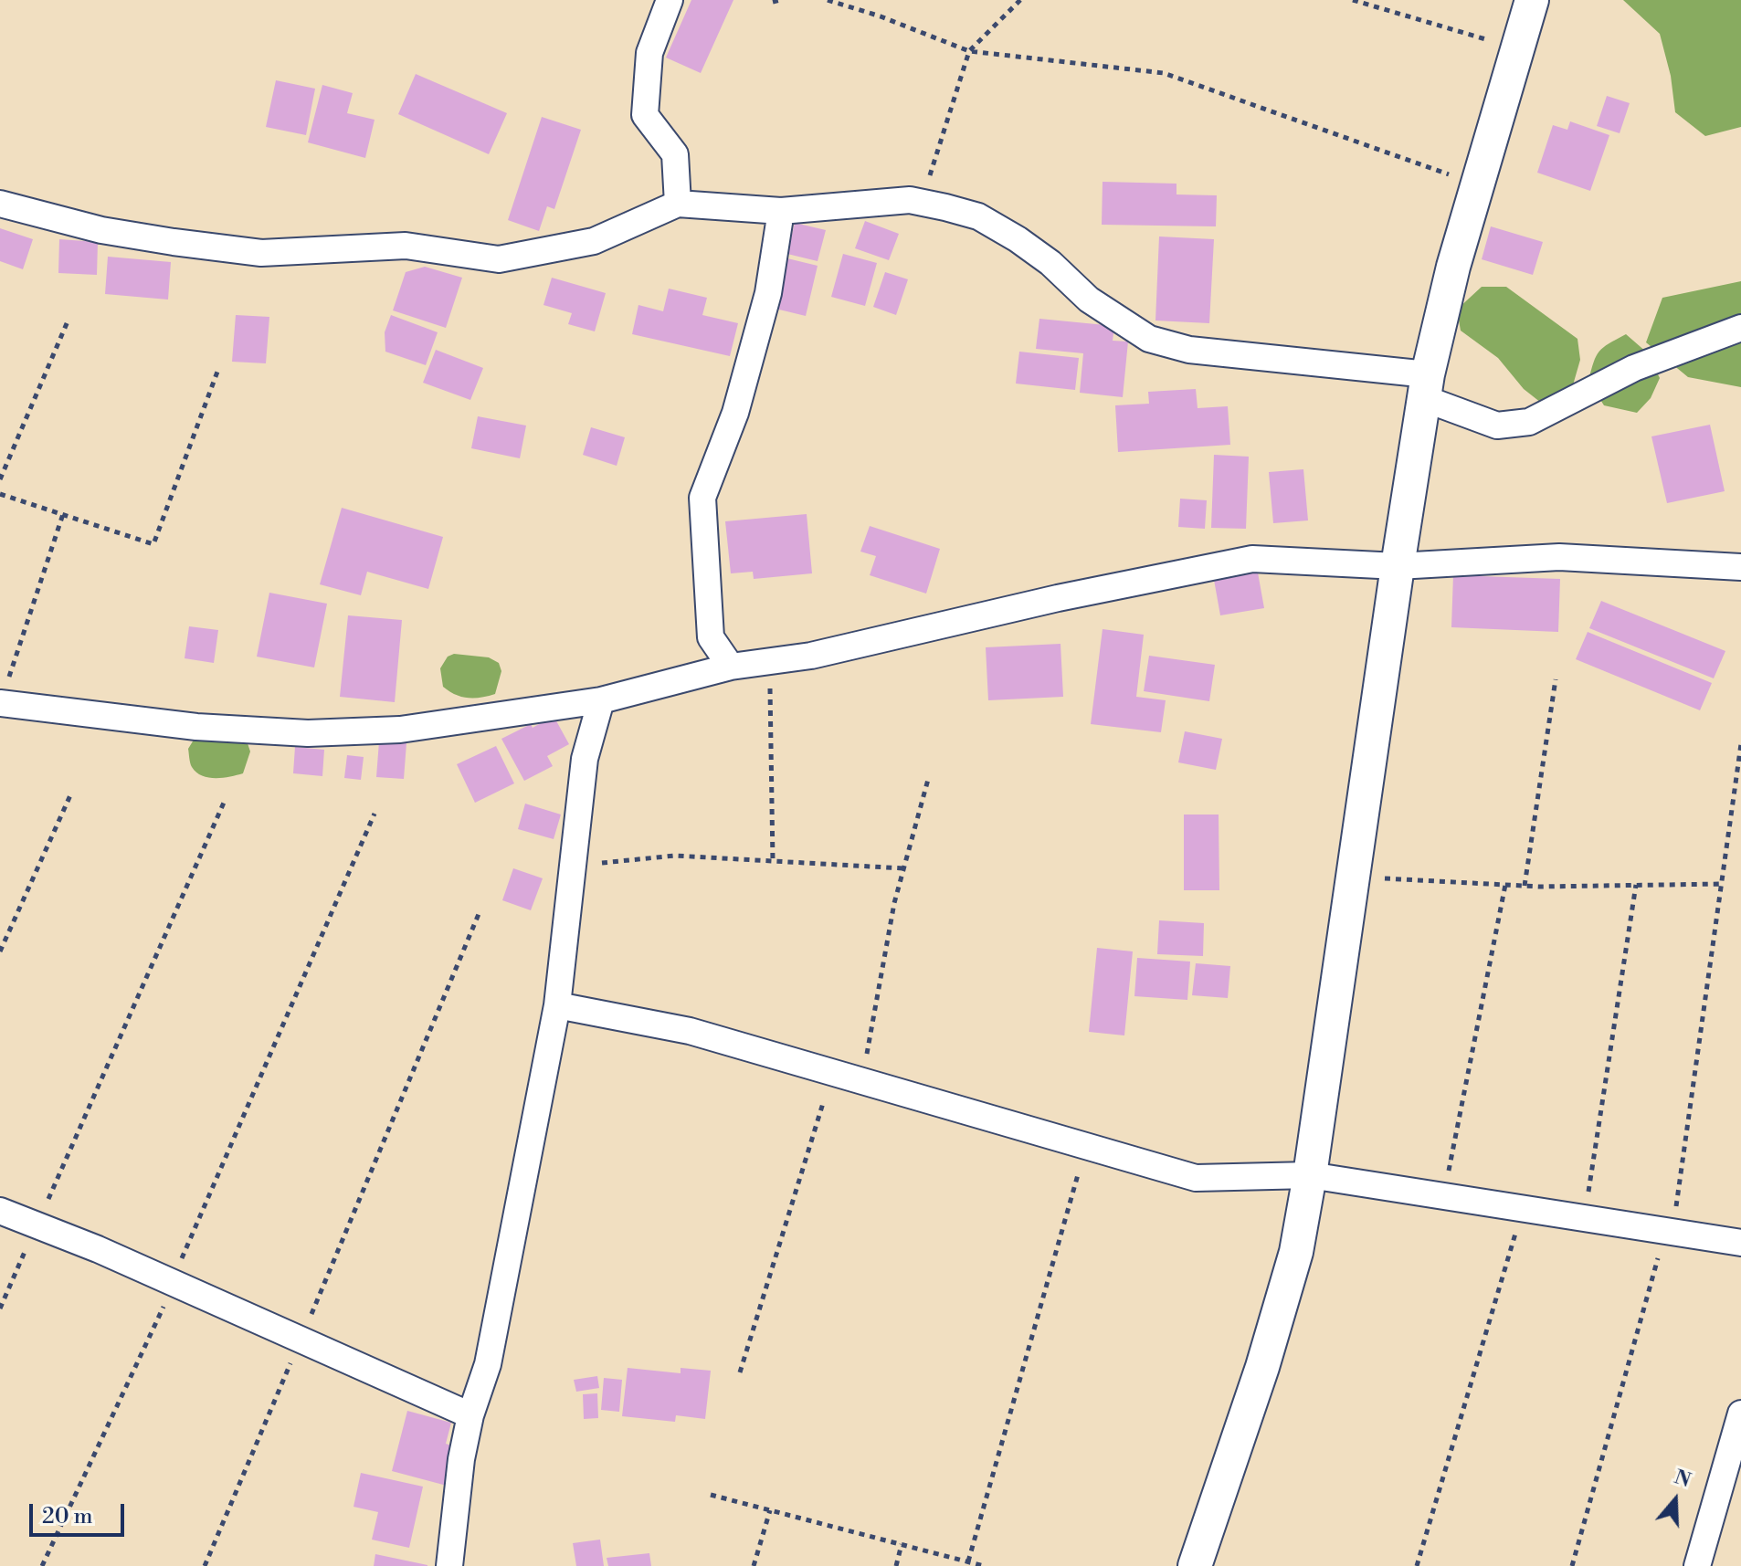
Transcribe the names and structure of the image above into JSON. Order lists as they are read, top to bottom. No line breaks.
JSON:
{"scale_bar":"20 m","north":"top"}
